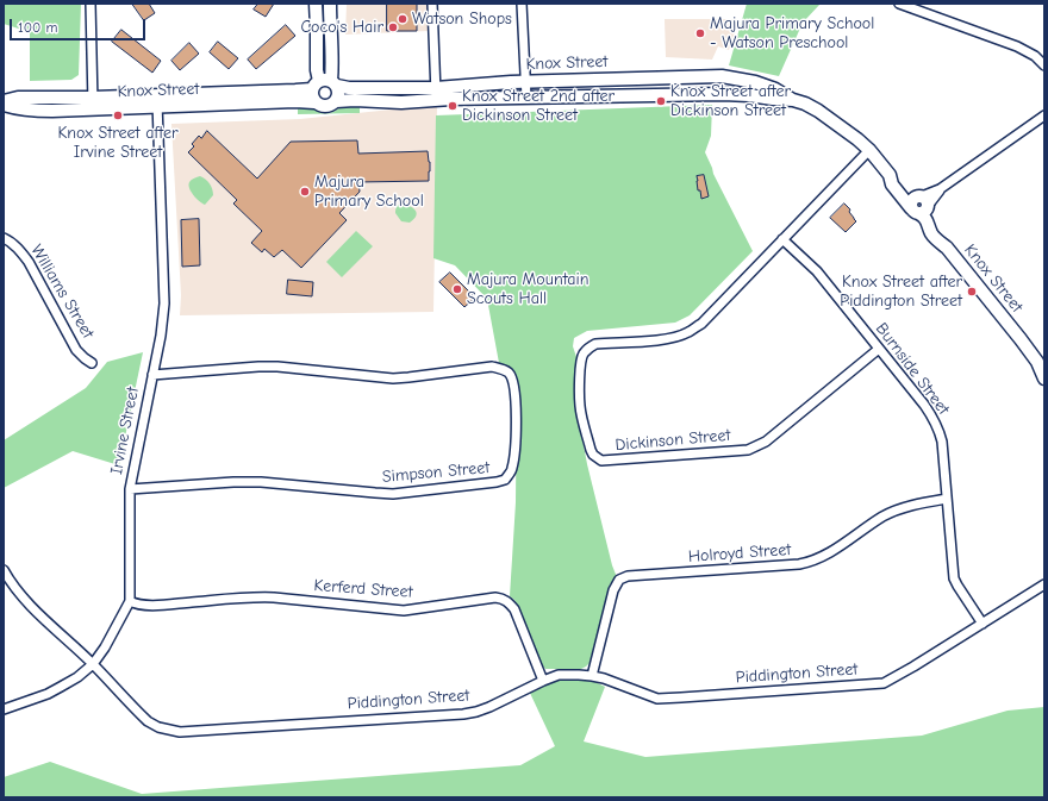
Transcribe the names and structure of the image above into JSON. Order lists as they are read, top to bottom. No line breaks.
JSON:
{"streets":{"street":["Knox Street","Williams Street","Burnside Street","Irvine Street","Dickinson Street","Simpson Street","Holroyd Street","Kerferd Street","Piddington Street"]},"crossings":[["Knox Street","Irvine Street"],["Knox Street","Dickinson Street"],["Burnside Street","Dickinson Street"],["Burnside Street","Holroyd Street"],["Burnside Street","Piddington Street"],["Irvine Street","Simpson Street"],["Irvine Street","Kerferd Street"],["Irvine Street","Piddington Street"],["Holroyd Street","Piddington Street"],["Kerferd Street","Piddington Street"]],"places":["Watson Shops","Coco's Hair","Majura Primary School - Watson Preschool","Knox Street after Dickinson Street","Knox Street 2nd after Dickinson Street","Knox Street after Irvine Street","Majura Primary School","Majura Mountain Scouts Hall","Knox Street after Piddington Street"],"scale_bar":"100 m"}
